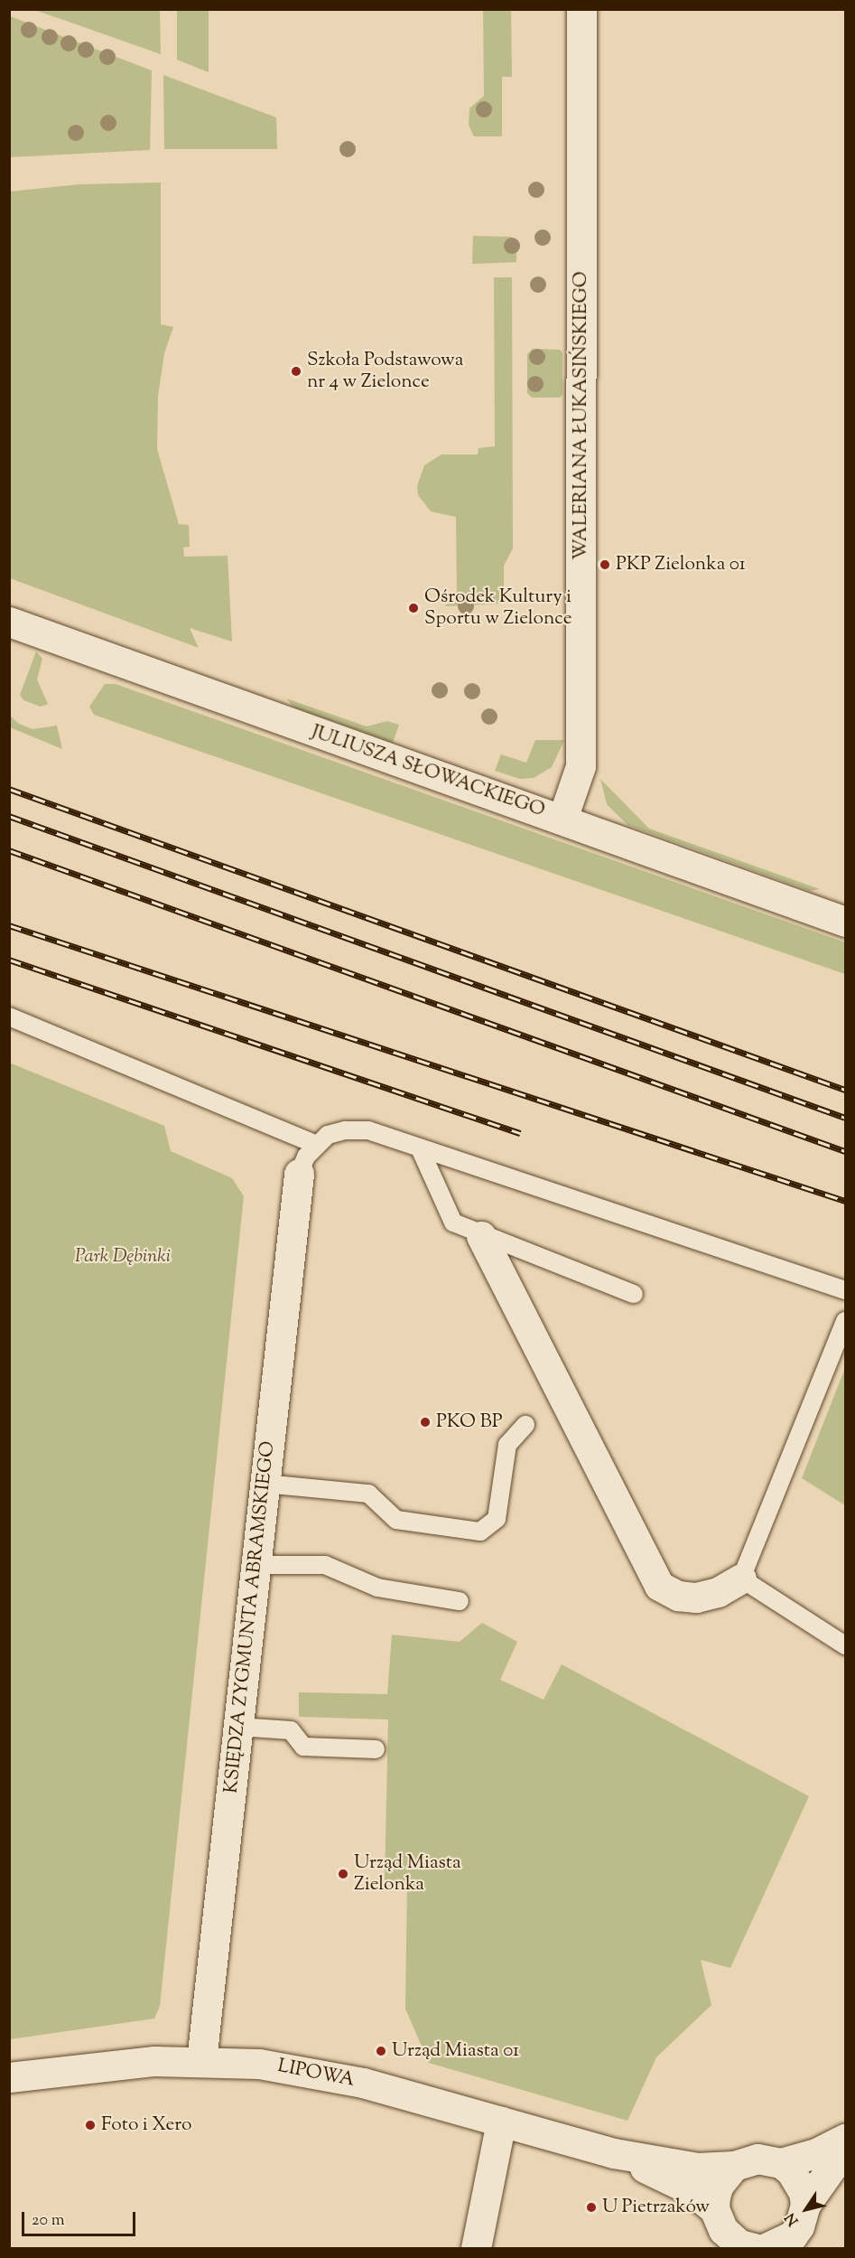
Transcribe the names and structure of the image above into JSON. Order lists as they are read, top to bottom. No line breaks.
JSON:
{"streets":{"street":["WALERIANA ŁUKASIŃSKIEGO","JULIUSZA SŁOWACKIEGO","KSIĘDZA ZYGMUNTA ABRAMSKIEGO","LIPOWA"]},"crossings":[["WALERIANA ŁUKASIŃSKIEGO","JULIUSZA SŁOWACKIEGO"],["KSIĘDZA ZYGMUNTA ABRAMSKIEGO","LIPOWA"]],"parks":["Park Dębinki"],"places":["Szkoła Podstawowa nr 4 w Zielonce","PKP Zielonka 01","Ośrodek Kultury i Sportu w Zielonce","PKO BP","Urząd Miasta Zielonka","Urząd Miasta 01","Foto i Xero","U Pietrzaków"],"scale_bar":"20 m","north":"bottom left"}
